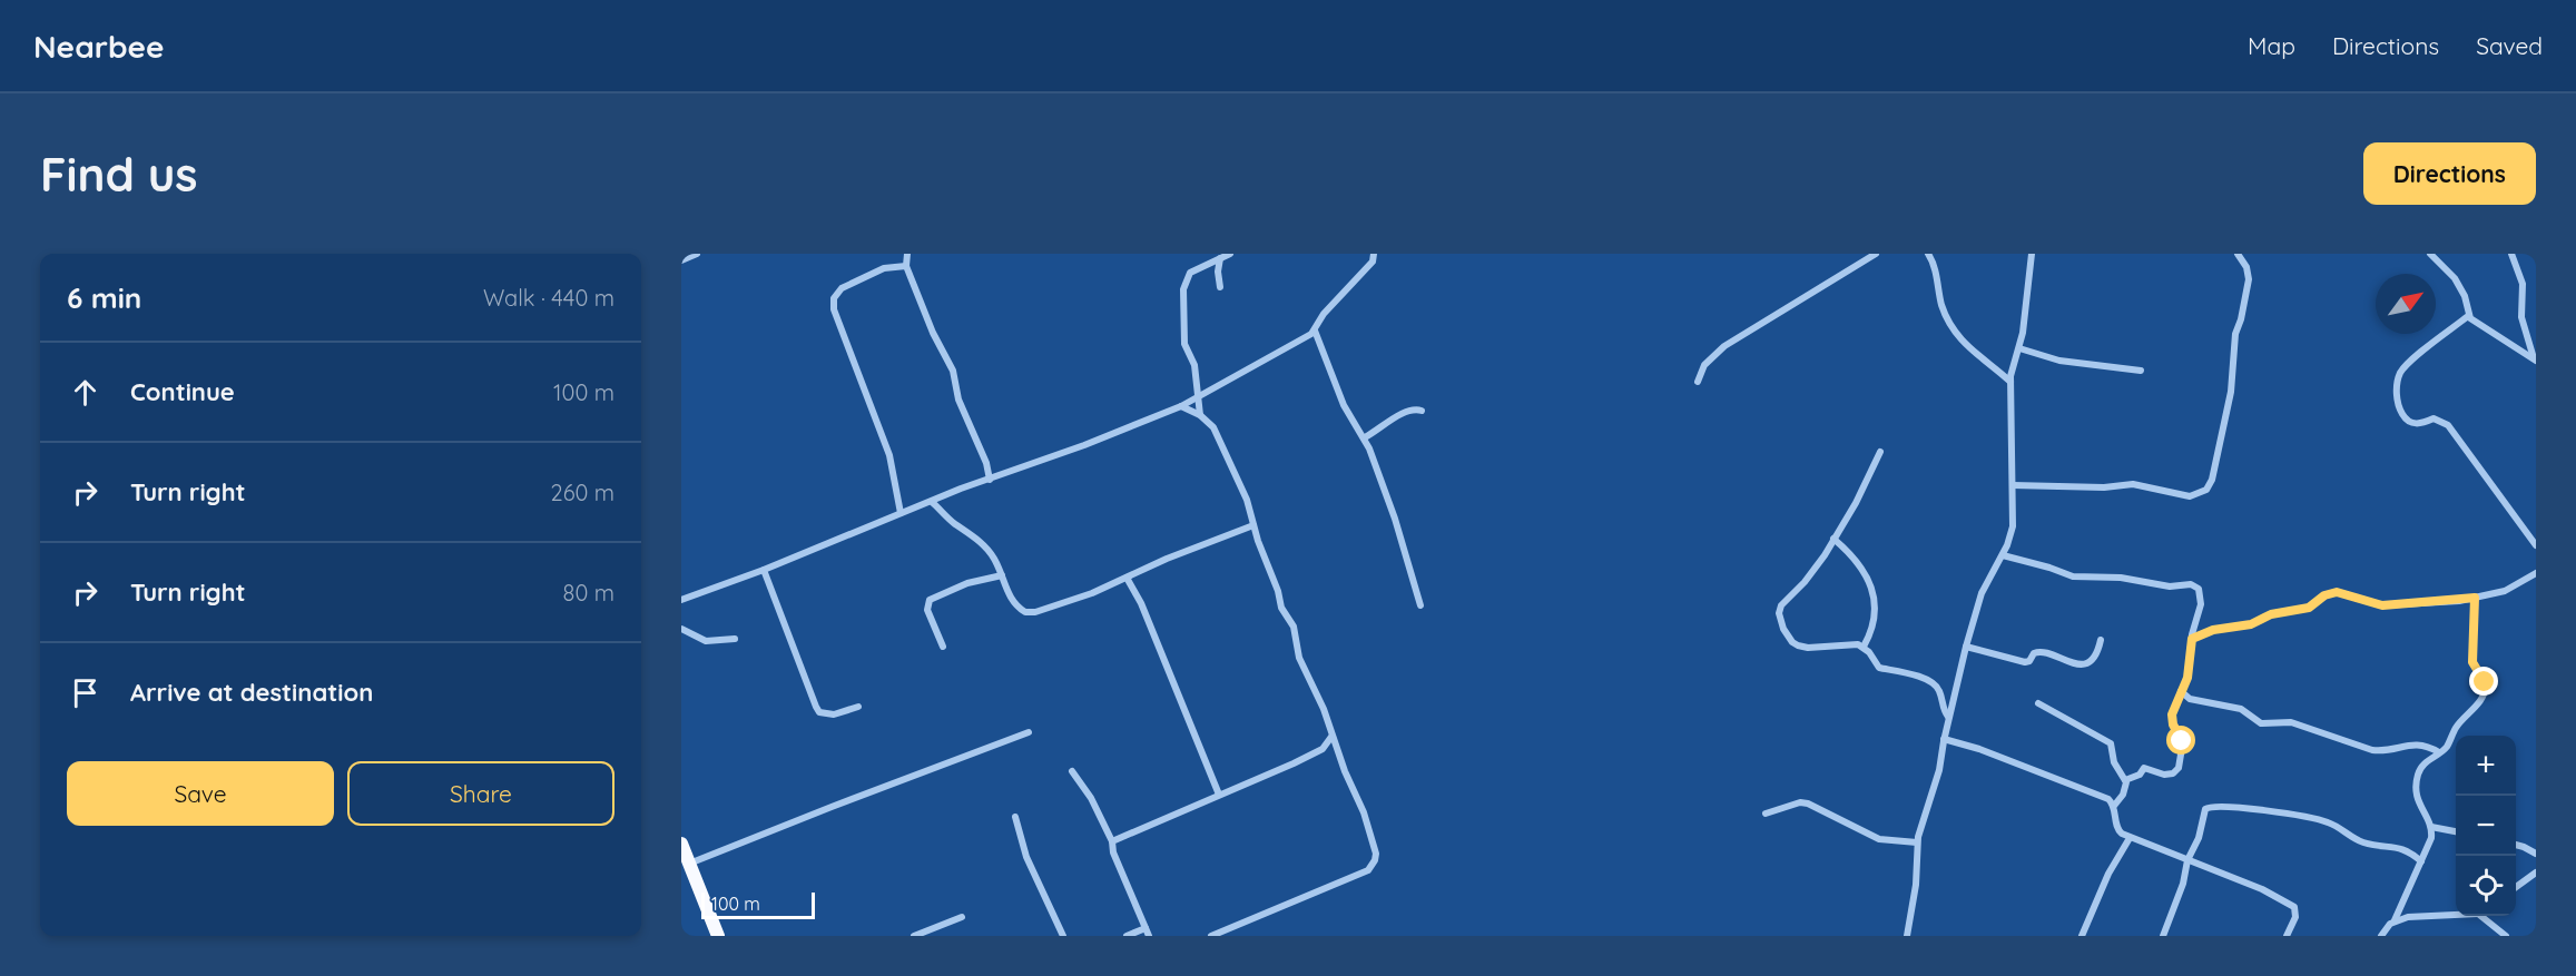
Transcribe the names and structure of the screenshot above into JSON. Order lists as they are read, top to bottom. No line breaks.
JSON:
{"scale_bar":"100 m","north":"top right","page":{"header":"Nearbee","nav":["Map","Directions","Saved"],"buttons":["Directions",["Save","Share"]],"title":"Find us","heading":["6 min","Walk · 440 m"],"list":[["Continue","100 m"],["Turn right","260 m"],["Turn right","80 m"],"Arrive at destination"],"map_buttons":["+","−"],"scale":"100 m"}}
